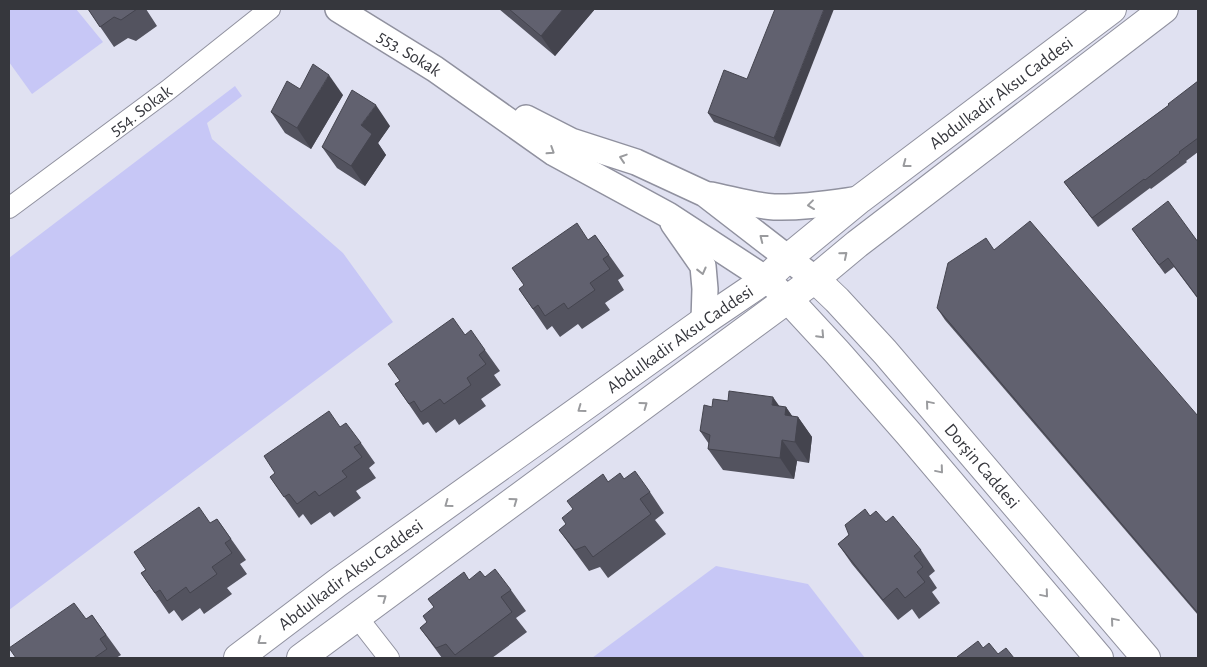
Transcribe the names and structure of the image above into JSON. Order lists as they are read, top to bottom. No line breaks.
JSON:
{"streets":{"main road":["Abdulkadir Aksu Caddesi","Dorşin Caddesi"],"street":["553. Sokak","554. Sokak"]},"crossings":[["Abdulkadir Aksu Caddesi","Dorşin Caddesi"]]}
